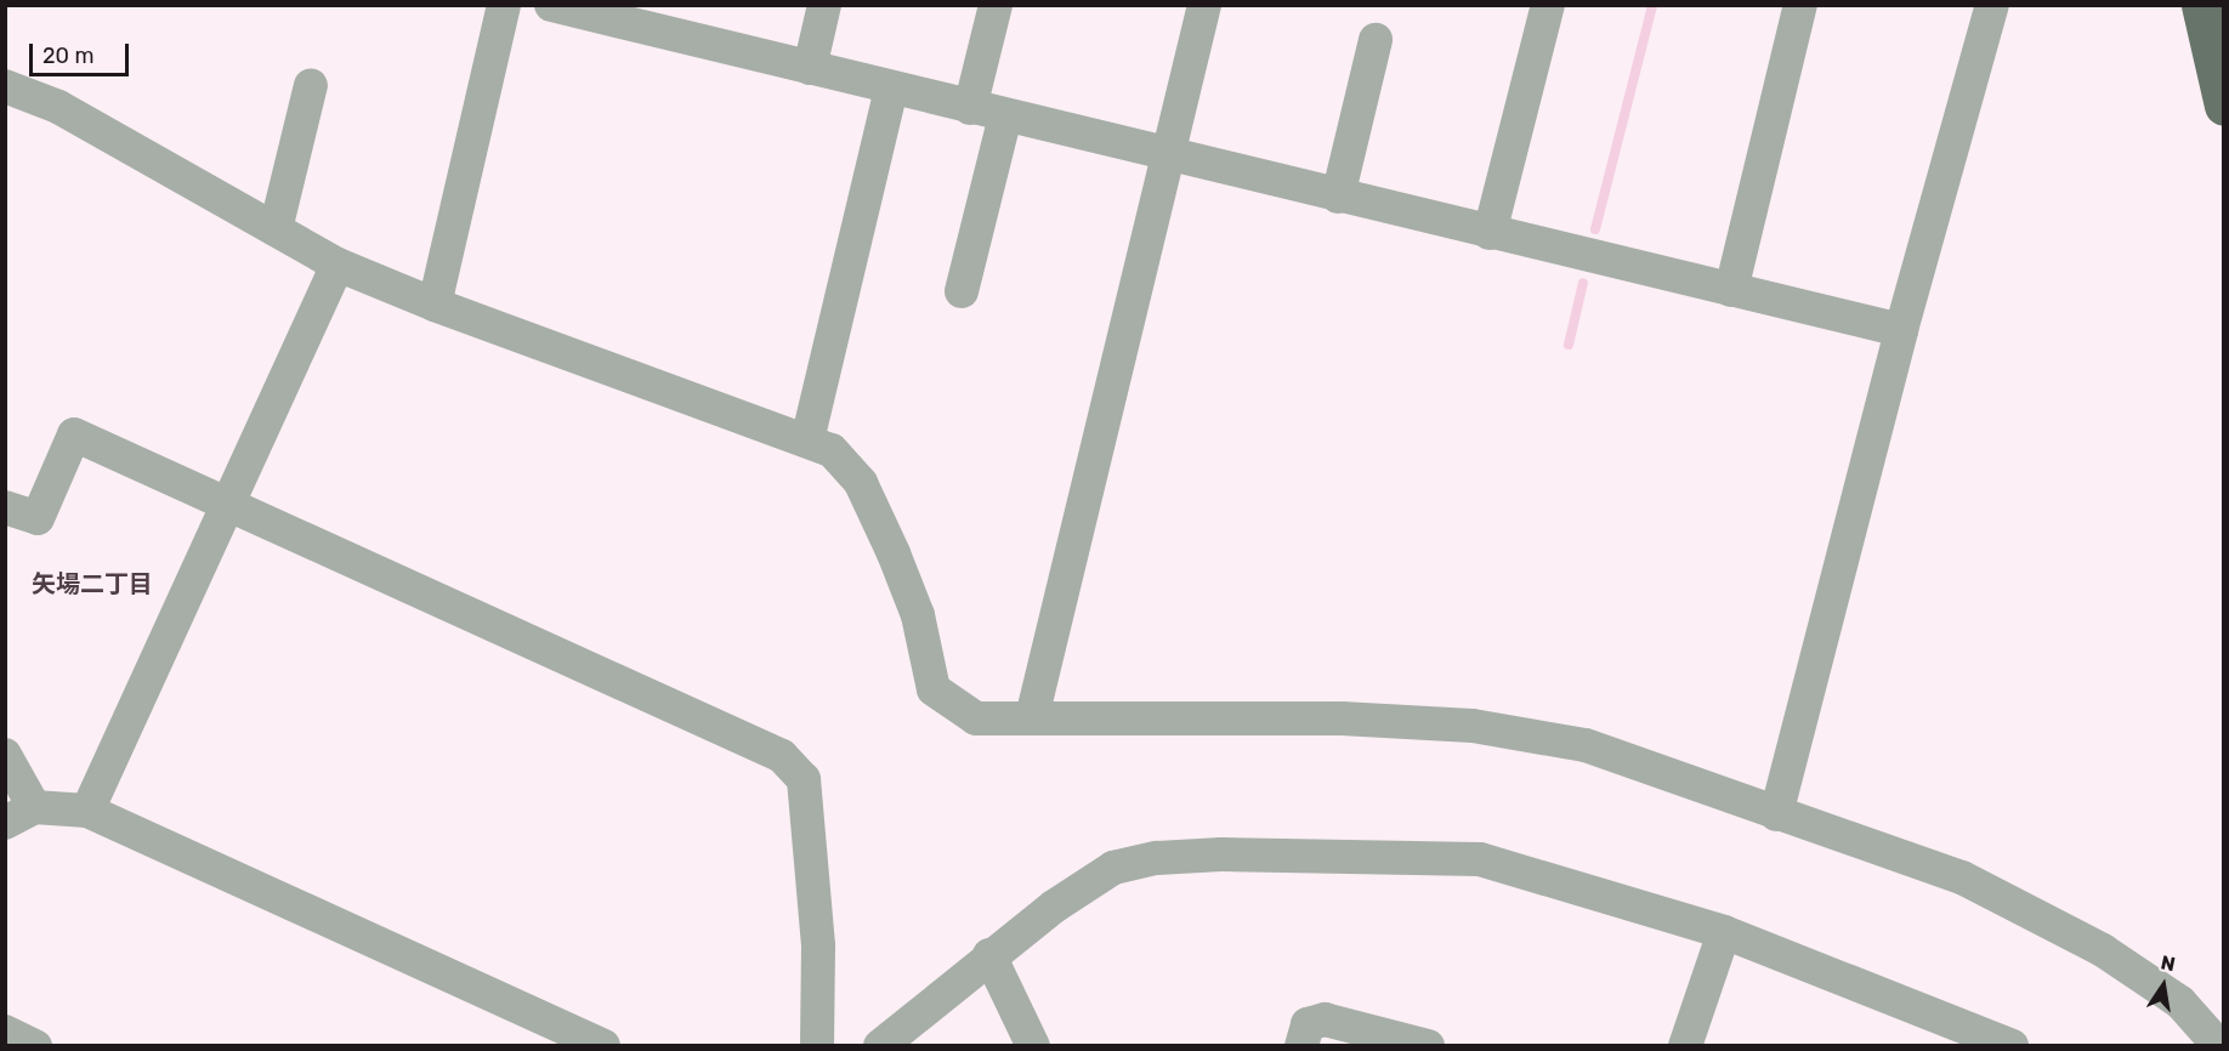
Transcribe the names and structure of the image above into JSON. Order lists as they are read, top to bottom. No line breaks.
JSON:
{"districts":["矢場二丁目"],"scale_bar":"20 m","north":"top"}
